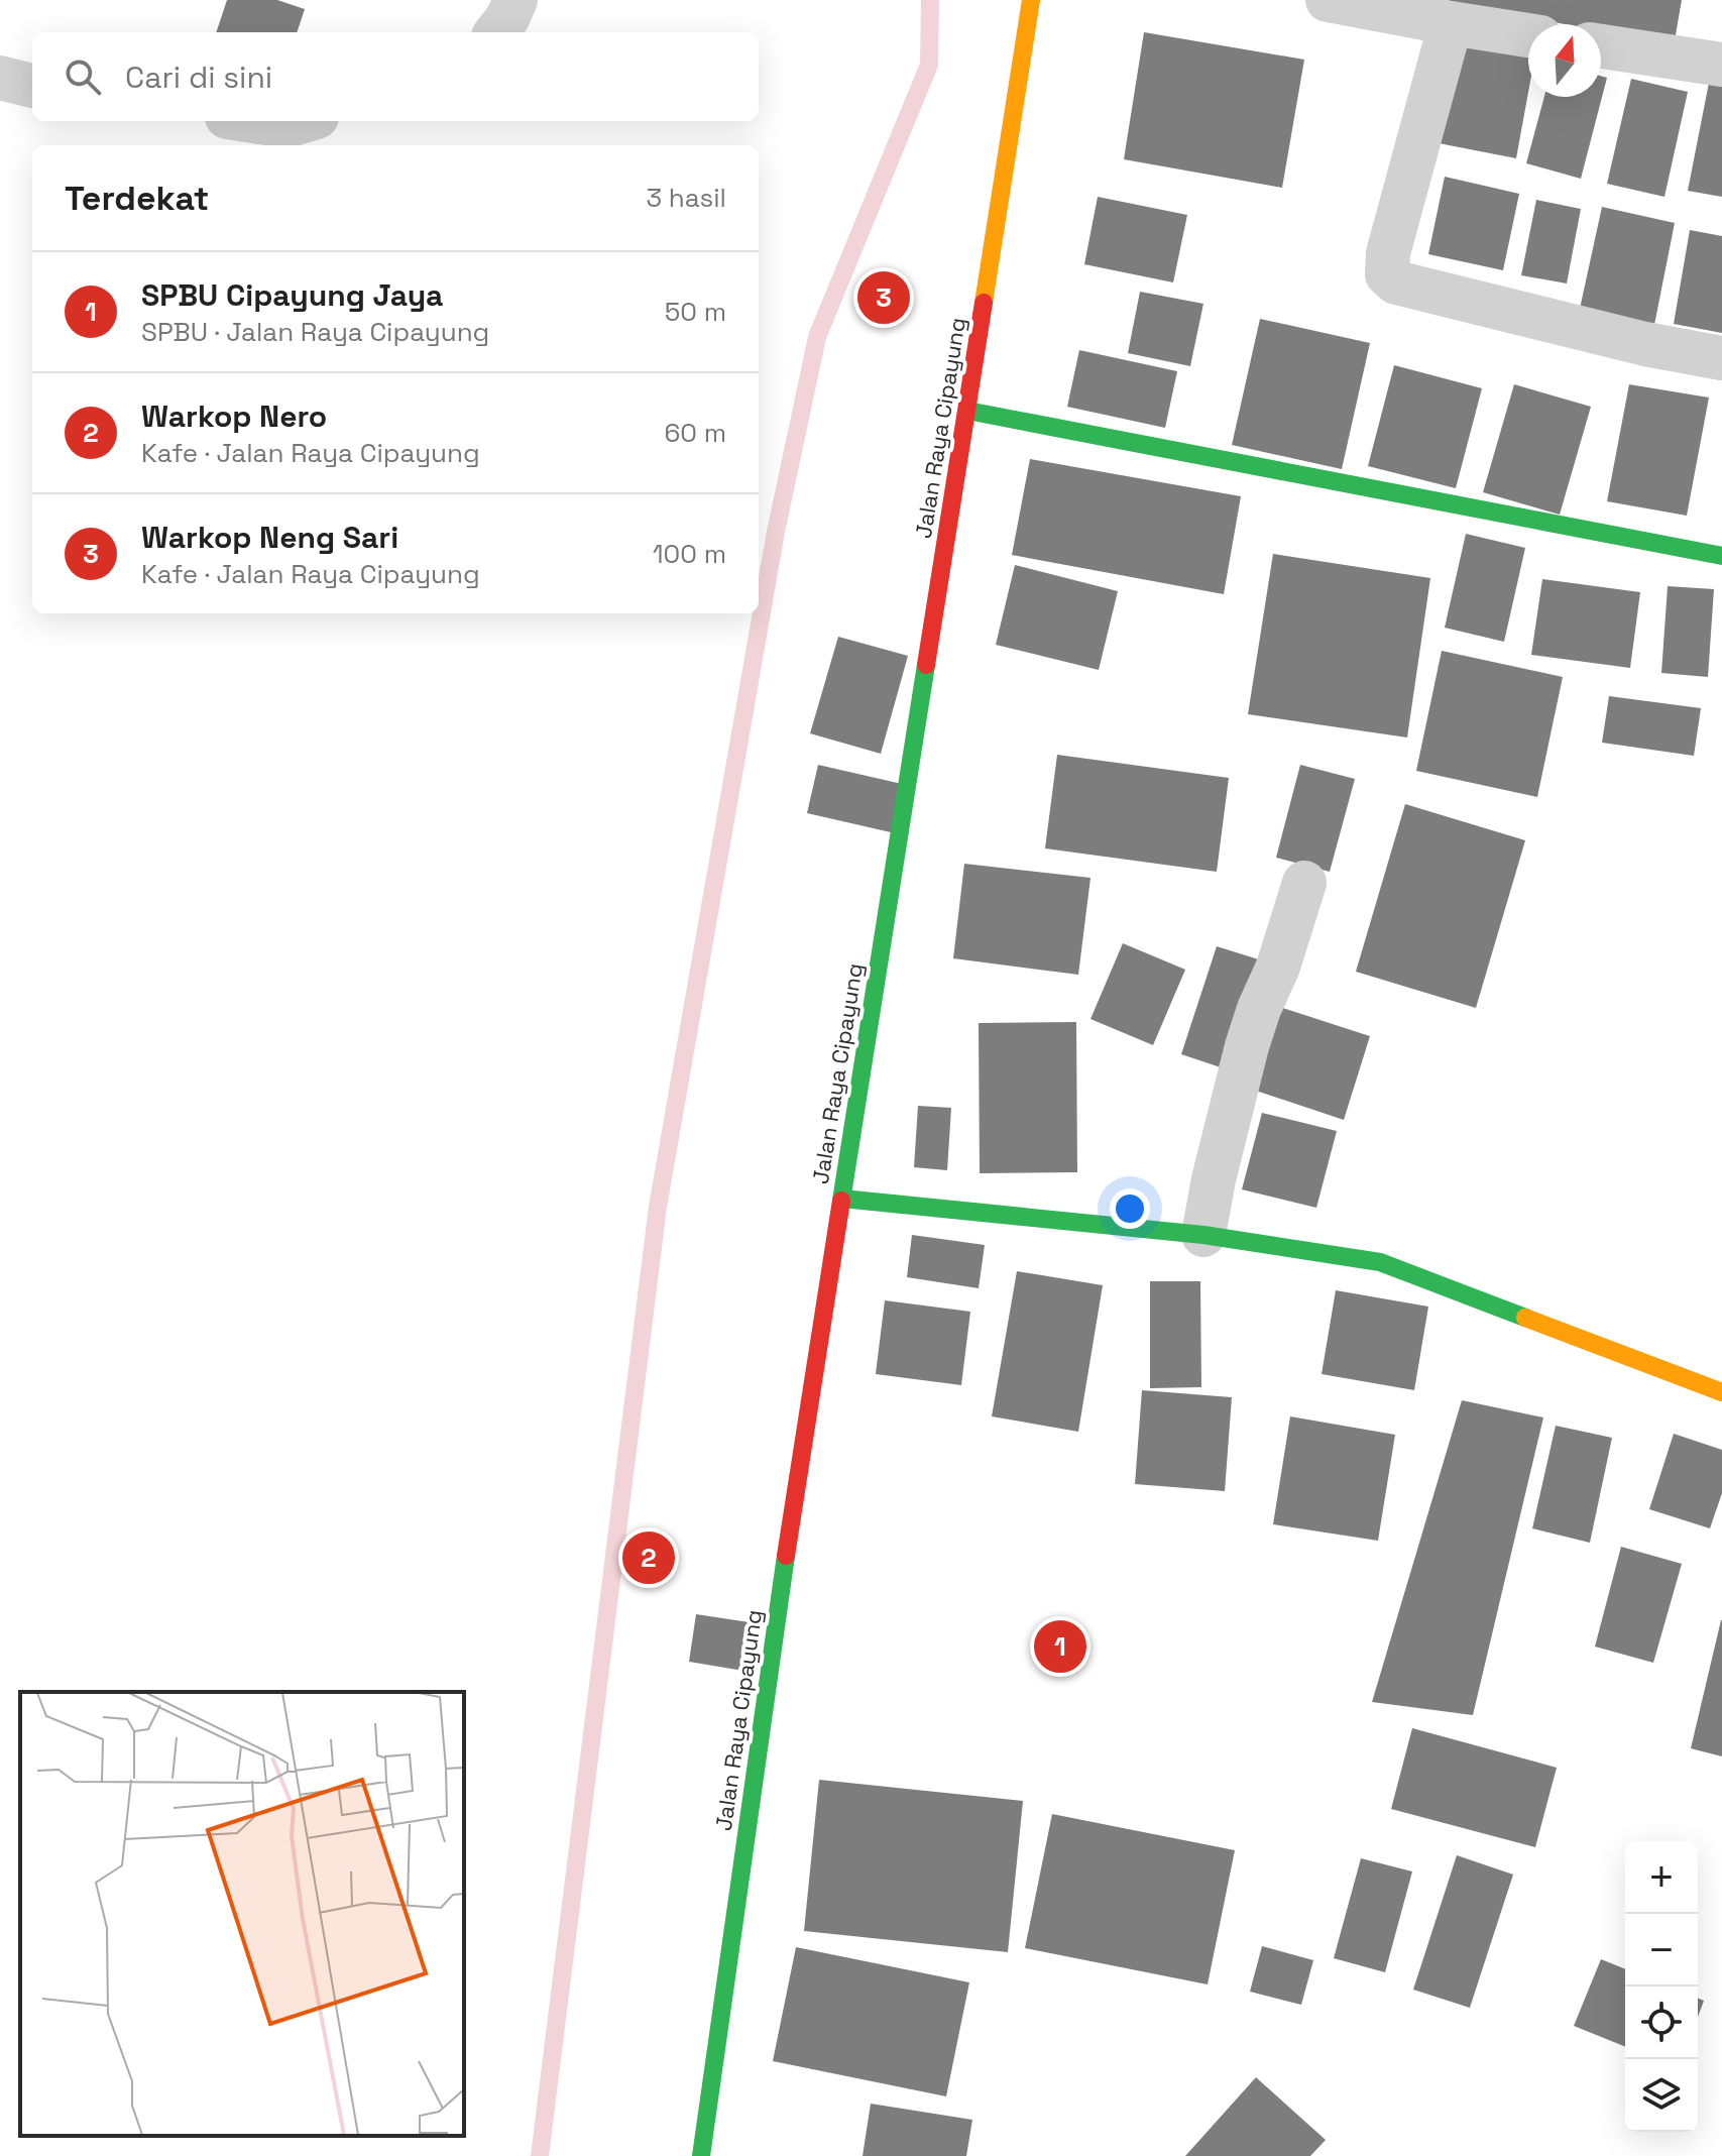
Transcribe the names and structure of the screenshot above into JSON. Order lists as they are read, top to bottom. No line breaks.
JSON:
{"streets":{"main road":["Jalan Raya Cipayung"]},"north":"top","page":{"search":"Cari di sini","heading":["Terdekat","3 hasil"],"list":[{"mark":"1","name":"SPBU Cipayung Jaya","note":"SPBU · Jalan Raya Cipayung","value":"50 m"},{"mark":"2","name":"Warkop Nero","note":"Kafe · Jalan Raya Cipayung","value":"60 m"},{"mark":"3","name":"Warkop Neng Sari","note":"Kafe · Jalan Raya Cipayung","value":"100 m"}],"pins":["3","2","1"],"map_buttons":["+","−"]}}
